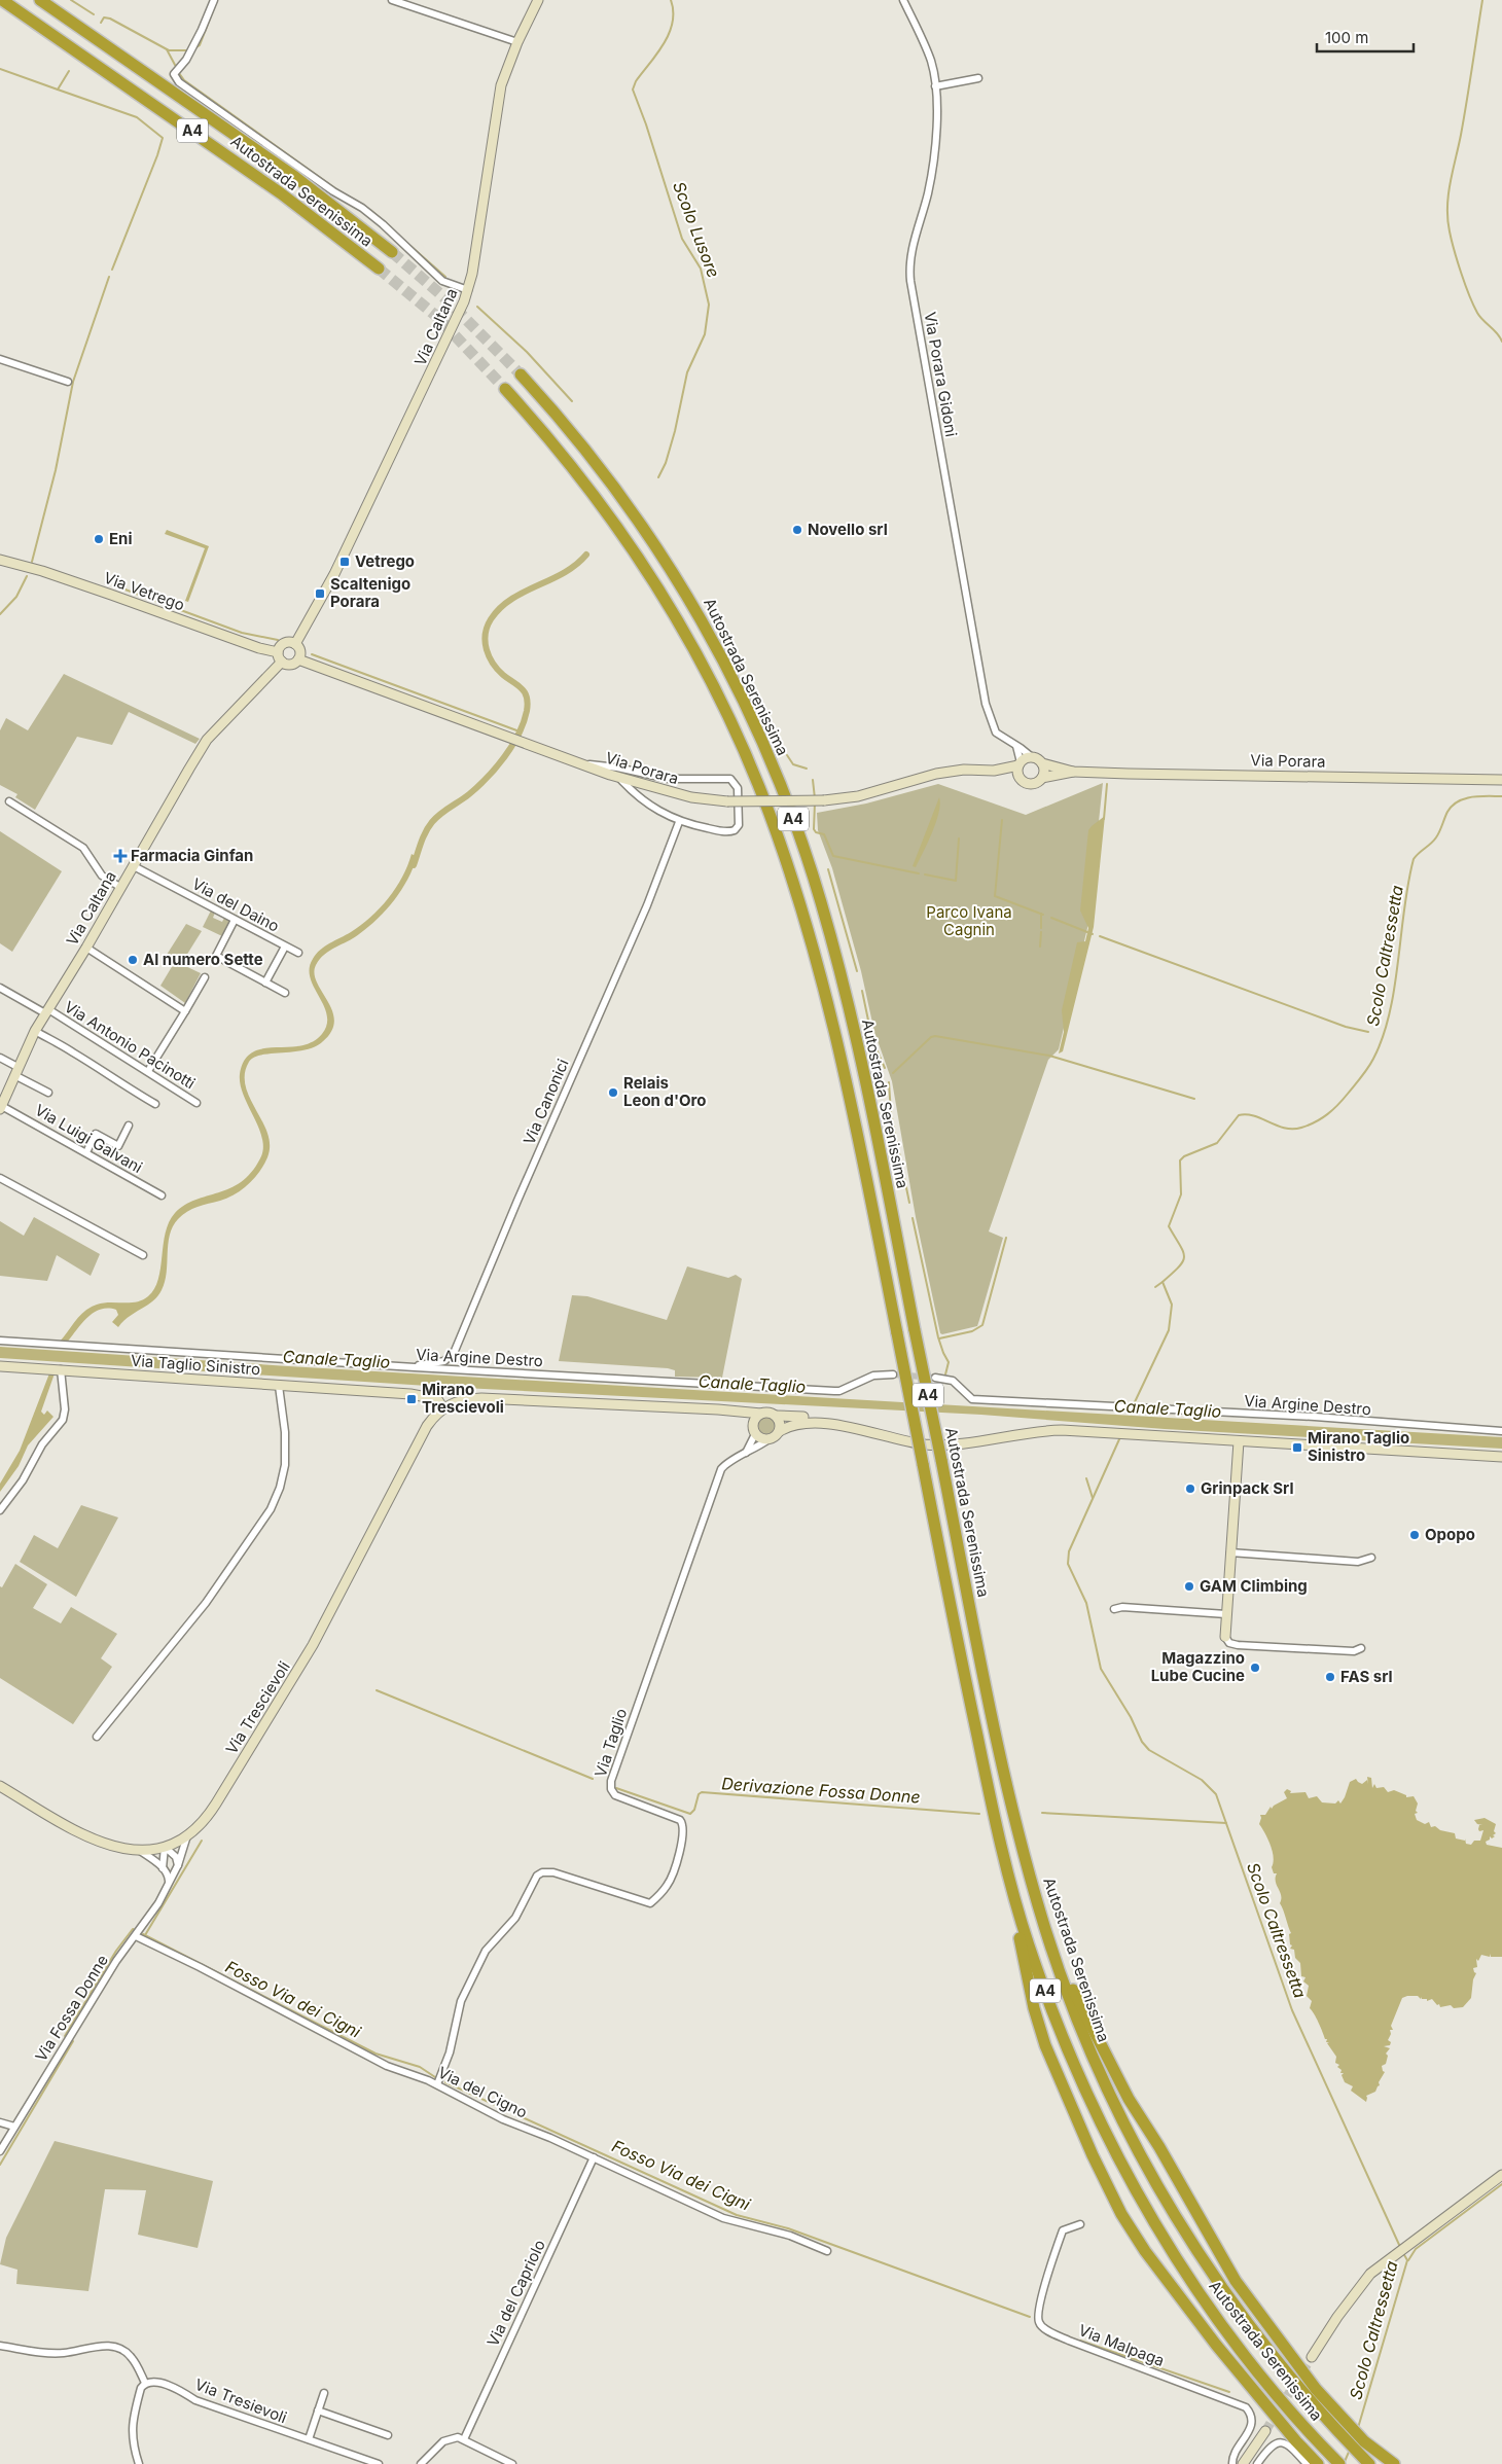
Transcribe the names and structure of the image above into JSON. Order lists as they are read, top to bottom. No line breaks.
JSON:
{"streets":{"highway":["A4","Autostrada Serenissima"],"main road":["Via Caltana","Via Vetrego","Via Porara","Via Taglio Sinistro","Via Trescievoli"],"street":["Via Porara Gidoni","Via del Daino","Via Antonio Pacinotti","Via Canonici","Via Luigi Galvani","Via Argine Destro","Via Taglio","Via Fossa Donne","Via del Cigno","Via del Capriolo","Via Malpaga","Via Tresievoli"]},"crossings":[["Via Caltana","Via Vetrego"],["Via Caltana","Via Porara"],["Via Caltana","Via del Daino"],["Via Caltana","Via Antonio Pacinotti"],["Via Caltana","Via Luigi Galvani"],["Via Porara Gidoni","Via Porara"],["Via Vetrego","Via Porara"],["Via Canonici","Via Argine Destro"],["Via Taglio Sinistro","Via Trescievoli"],["Via Trescievoli","Via Fossa Donne"],["Via Taglio","Via del Cigno"],["Via Fossa Donne","Via del Cigno"],["Via del Cigno","Via del Capriolo"]],"water":["Scolo Lusore","Scolo Caltressetta","Canale Taglio","Derivazione Fossa Donne","Fosso Via dei Cigni"],"parks":["Parco Ivana Cagnin"],"places":{"other":["Novello srl","Eni","Al numero Sette","Relais Leon d'Oro","Grinpack Srl","Opopo","GAM Climbing","Magazzino Lube Cucine","FAS srl"],"transit":["Vetrego","Scaltenigo Porara","Mirano Trescievoli","Mirano Taglio Sinistro"],"health":["Farmacia Ginfan"]},"scale_bar":"100 m"}
